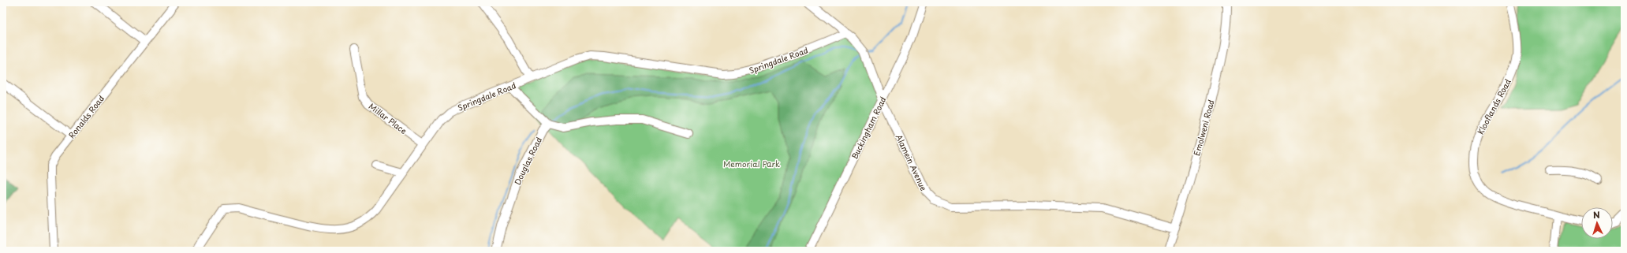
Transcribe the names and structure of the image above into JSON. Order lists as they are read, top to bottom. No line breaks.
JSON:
{"streets":{"street":["Springdale Road","Klooflands Road","Ronalds Road","Millar Place","Buckingham Road","Emolweni Road","Douglas Road","Alamein Avenue"]},"crossings":[["Springdale Road","Millar Place"],["Springdale Road","Alamein Avenue"],["Buckingham Road","Alamein Avenue"],["Emolweni Road","Alamein Avenue"]],"parks":["Memorial Park"],"north":"top"}
